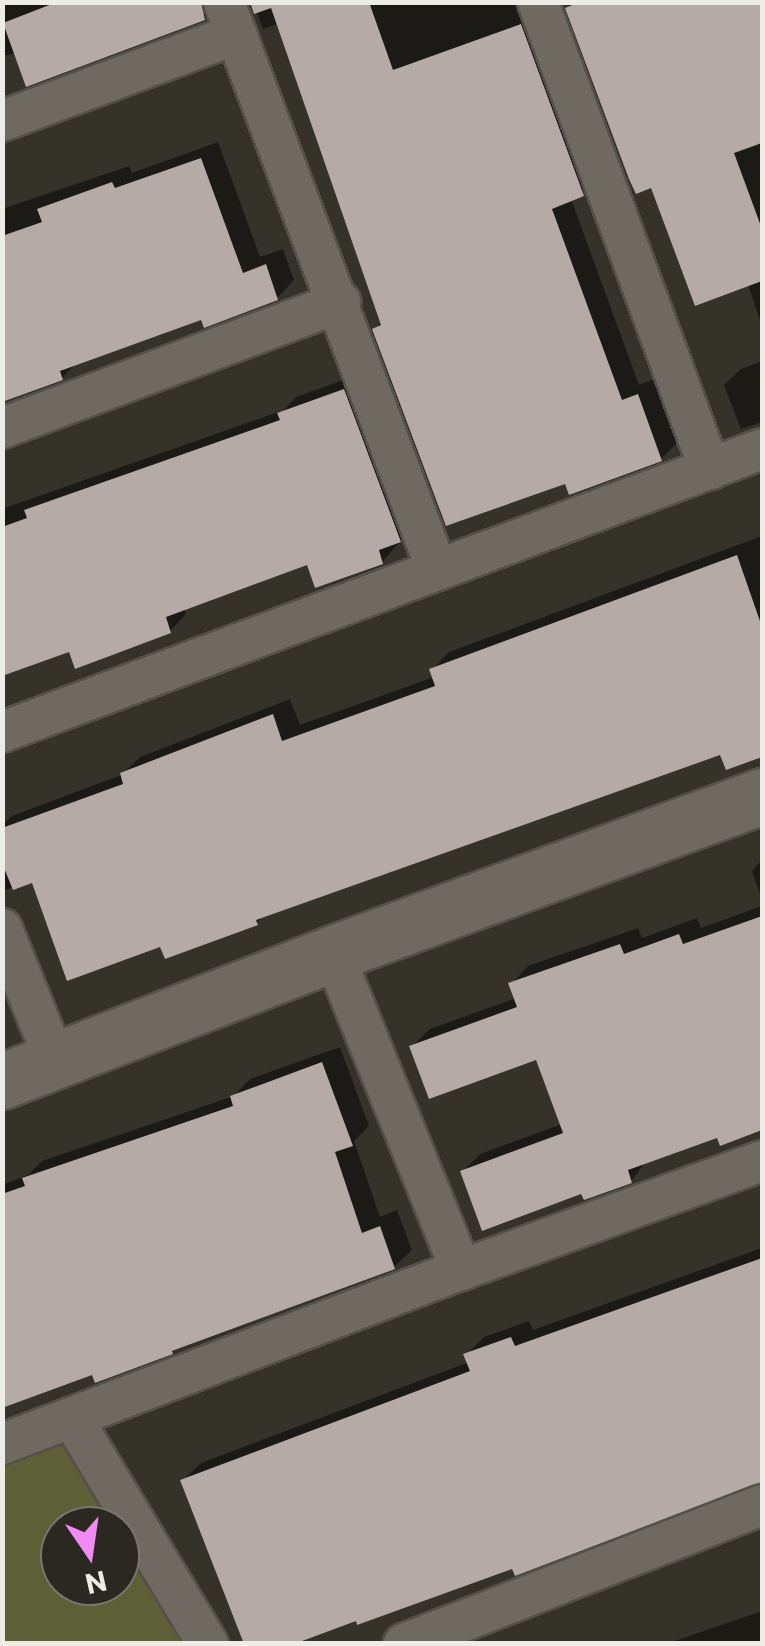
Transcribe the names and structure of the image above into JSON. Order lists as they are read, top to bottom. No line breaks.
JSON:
{"north":"bottom"}
